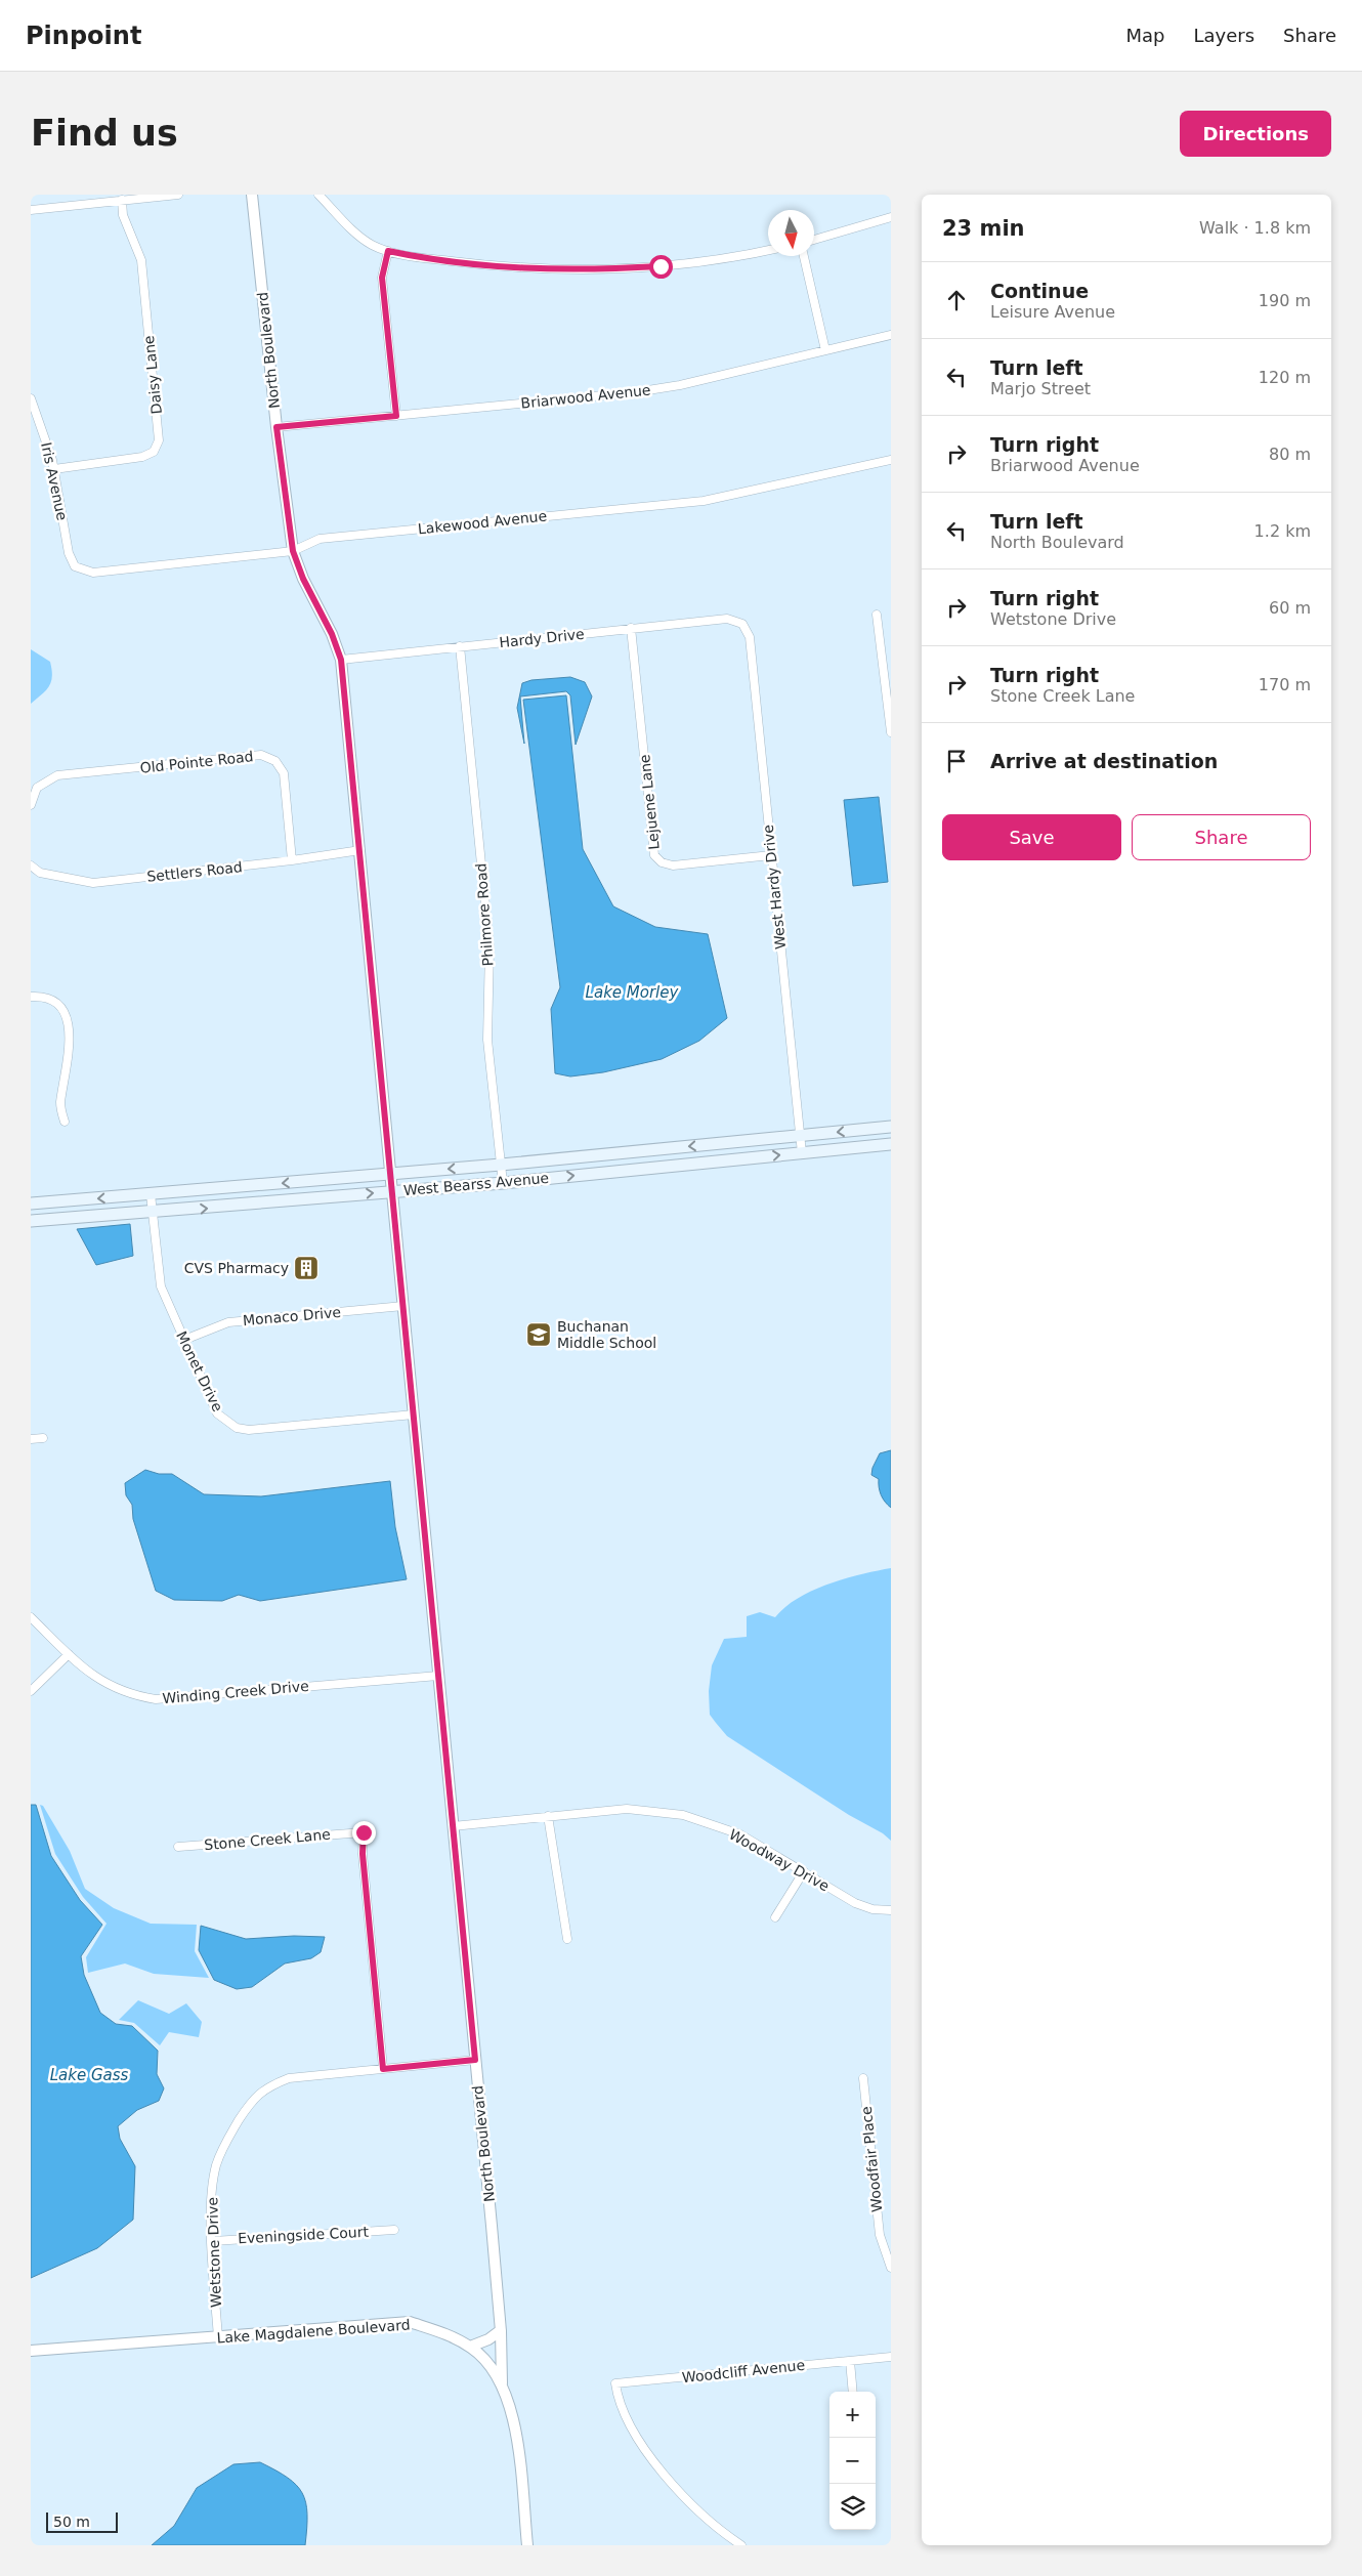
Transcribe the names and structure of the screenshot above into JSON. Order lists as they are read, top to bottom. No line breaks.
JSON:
{"streets":{"main road":["West Bearss Avenue"],"street":["North Boulevard","Daisy Lane","Briarwood Avenue","Iris Avenue","Lakewood Avenue","Hardy Drive","Old Pointe Road","Lejuene Lane","Settlers Road","West Hardy Drive","Philmore Road","Monaco Drive","Monet Drive","Winding Creek Drive","Stone Creek Lane","Woodway Drive","Woodfair Place","Eveningside Court","Wetstone Drive","Lake Magdalene Boulevard","Woodcliff Avenue"]},"crossings":[["North Boulevard","Briarwood Avenue"],["North Boulevard","Lakewood Avenue"],["North Boulevard","Hardy Drive"],["North Boulevard","Settlers Road"],["North Boulevard","West Bearss Avenue"],["North Boulevard","Monaco Drive"],["North Boulevard","Monet Drive"],["North Boulevard","Winding Creek Drive"],["North Boulevard","Woodway Drive"],["North Boulevard","Wetstone Drive"],["North Boulevard","Lake Magdalene Boulevard"],["Daisy Lane","Iris Avenue"],["Iris Avenue","Lakewood Avenue"],["Hardy Drive","Lejuene Lane"],["Hardy Drive","West Hardy Drive"],["Hardy Drive","Philmore Road"],["Old Pointe Road","Settlers Road"],["Lejuene Lane","West Hardy Drive"],["West Hardy Drive","West Bearss Avenue"],["Philmore Road","West Bearss Avenue"],["West Bearss Avenue","Monet Drive"],["Monaco Drive","Monet Drive"],["Stone Creek Lane","Wetstone Drive"],["Eveningside Court","Wetstone Drive"],["Wetstone Drive","Lake Magdalene Boulevard"]],"water":["Lake Morley","Lake Gass"],"places":{"building":["CVS Pharmacy"],"school or university":["Buchanan Middle School"]},"scale_bar":"50 m","north":"bottom","page":{"header":"Pinpoint","nav":["Map","Layers","Share"],"buttons":["Directions",["Save","Share"]],"title":"Find us","heading":["23 min","Walk · 1.8 km"],"list":[["Continue","Leisure Avenue","190 m"],["Turn left","Marjo Street","120 m"],["Turn right","Briarwood Avenue","80 m"],["Turn left","North Boulevard","1.2 km"],["Turn right","Wetstone Drive","60 m"],["Turn right","Stone Creek Lane","170 m"],"Arrive at destination"],"map_buttons":["+","−"],"scale":"50 m"}}
